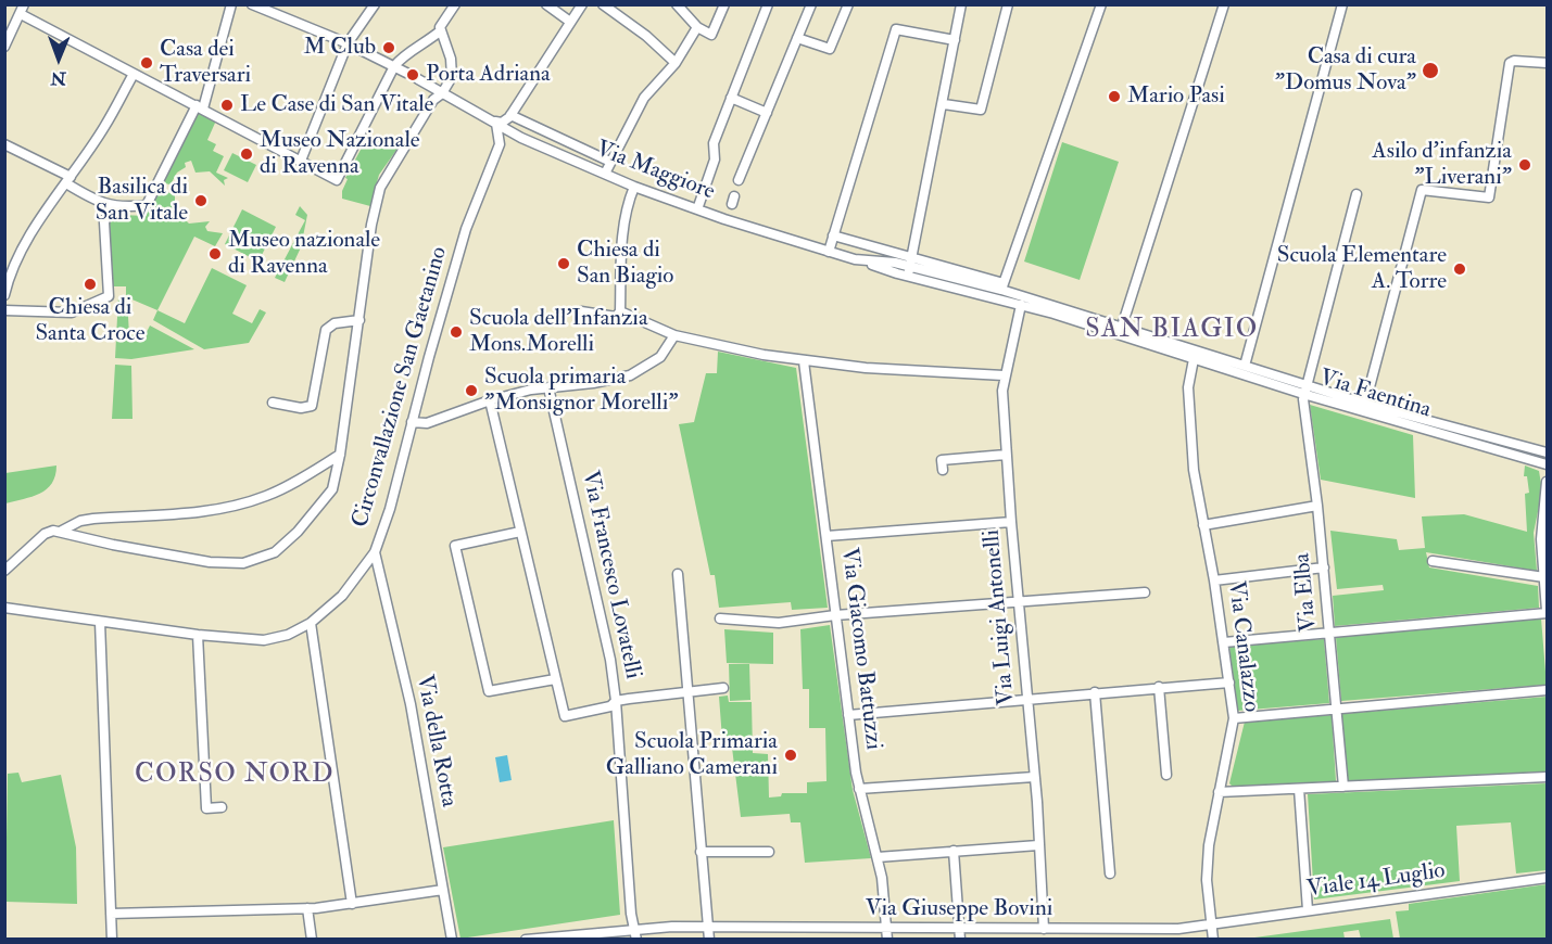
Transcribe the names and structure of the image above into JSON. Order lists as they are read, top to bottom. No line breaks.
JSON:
{"streets":{"street":["Via Maggiore","Circonvallazione San Gaetanino","Via Faentina","Via Francesco Lovatelli","Via Elba","Via Luigi Antonelli","Via Canalazzo","Via Giacomo Battuzzi","Via della Rotta","Viale 14 Luglio","Via Giuseppe Bovini"]},"crossings":[["Via Maggiore","Via Faentina"],["Via Maggiore","Via Luigi Antonelli"],["Via Maggiore","Via Canalazzo"],["Circonvallazione San Gaetanino","Via della Rotta"],["Via Faentina","Via Elba"],["Via Faentina","Via Canalazzo"],["Via Francesco Lovatelli","Via Giuseppe Bovini"],["Via Luigi Antonelli","Via Giuseppe Bovini"],["Via Canalazzo","Viale 14 Luglio"],["Via Canalazzo","Via Giuseppe Bovini"],["Via Giacomo Battuzzi","Via Giuseppe Bovini"],["Viale 14 Luglio","Via Giuseppe Bovini"]],"districts":["SAN BIAGIO","CORSO NORD"],"places":["M Club","Casa dei Traversari","Casa di cura \"Domus Nova\"","Porta Adriana","Mario Pasi","Le Case di San Vitale","Museo Nazionale di Ravenna","Asilo d'infanzia \"Liverani\"","Basilica di San Vitale","Museo nazionale di Ravenna","Chiesa di San Biagio","Scuola Elementare A. Torre","Chiesa di Santa Croce","Scuola dell'Infanzia Mons.Morelli","Scuola primaria \"Monsignor Morelli\"","Scuola Primaria Galliano Camerani"],"north":"bottom"}
